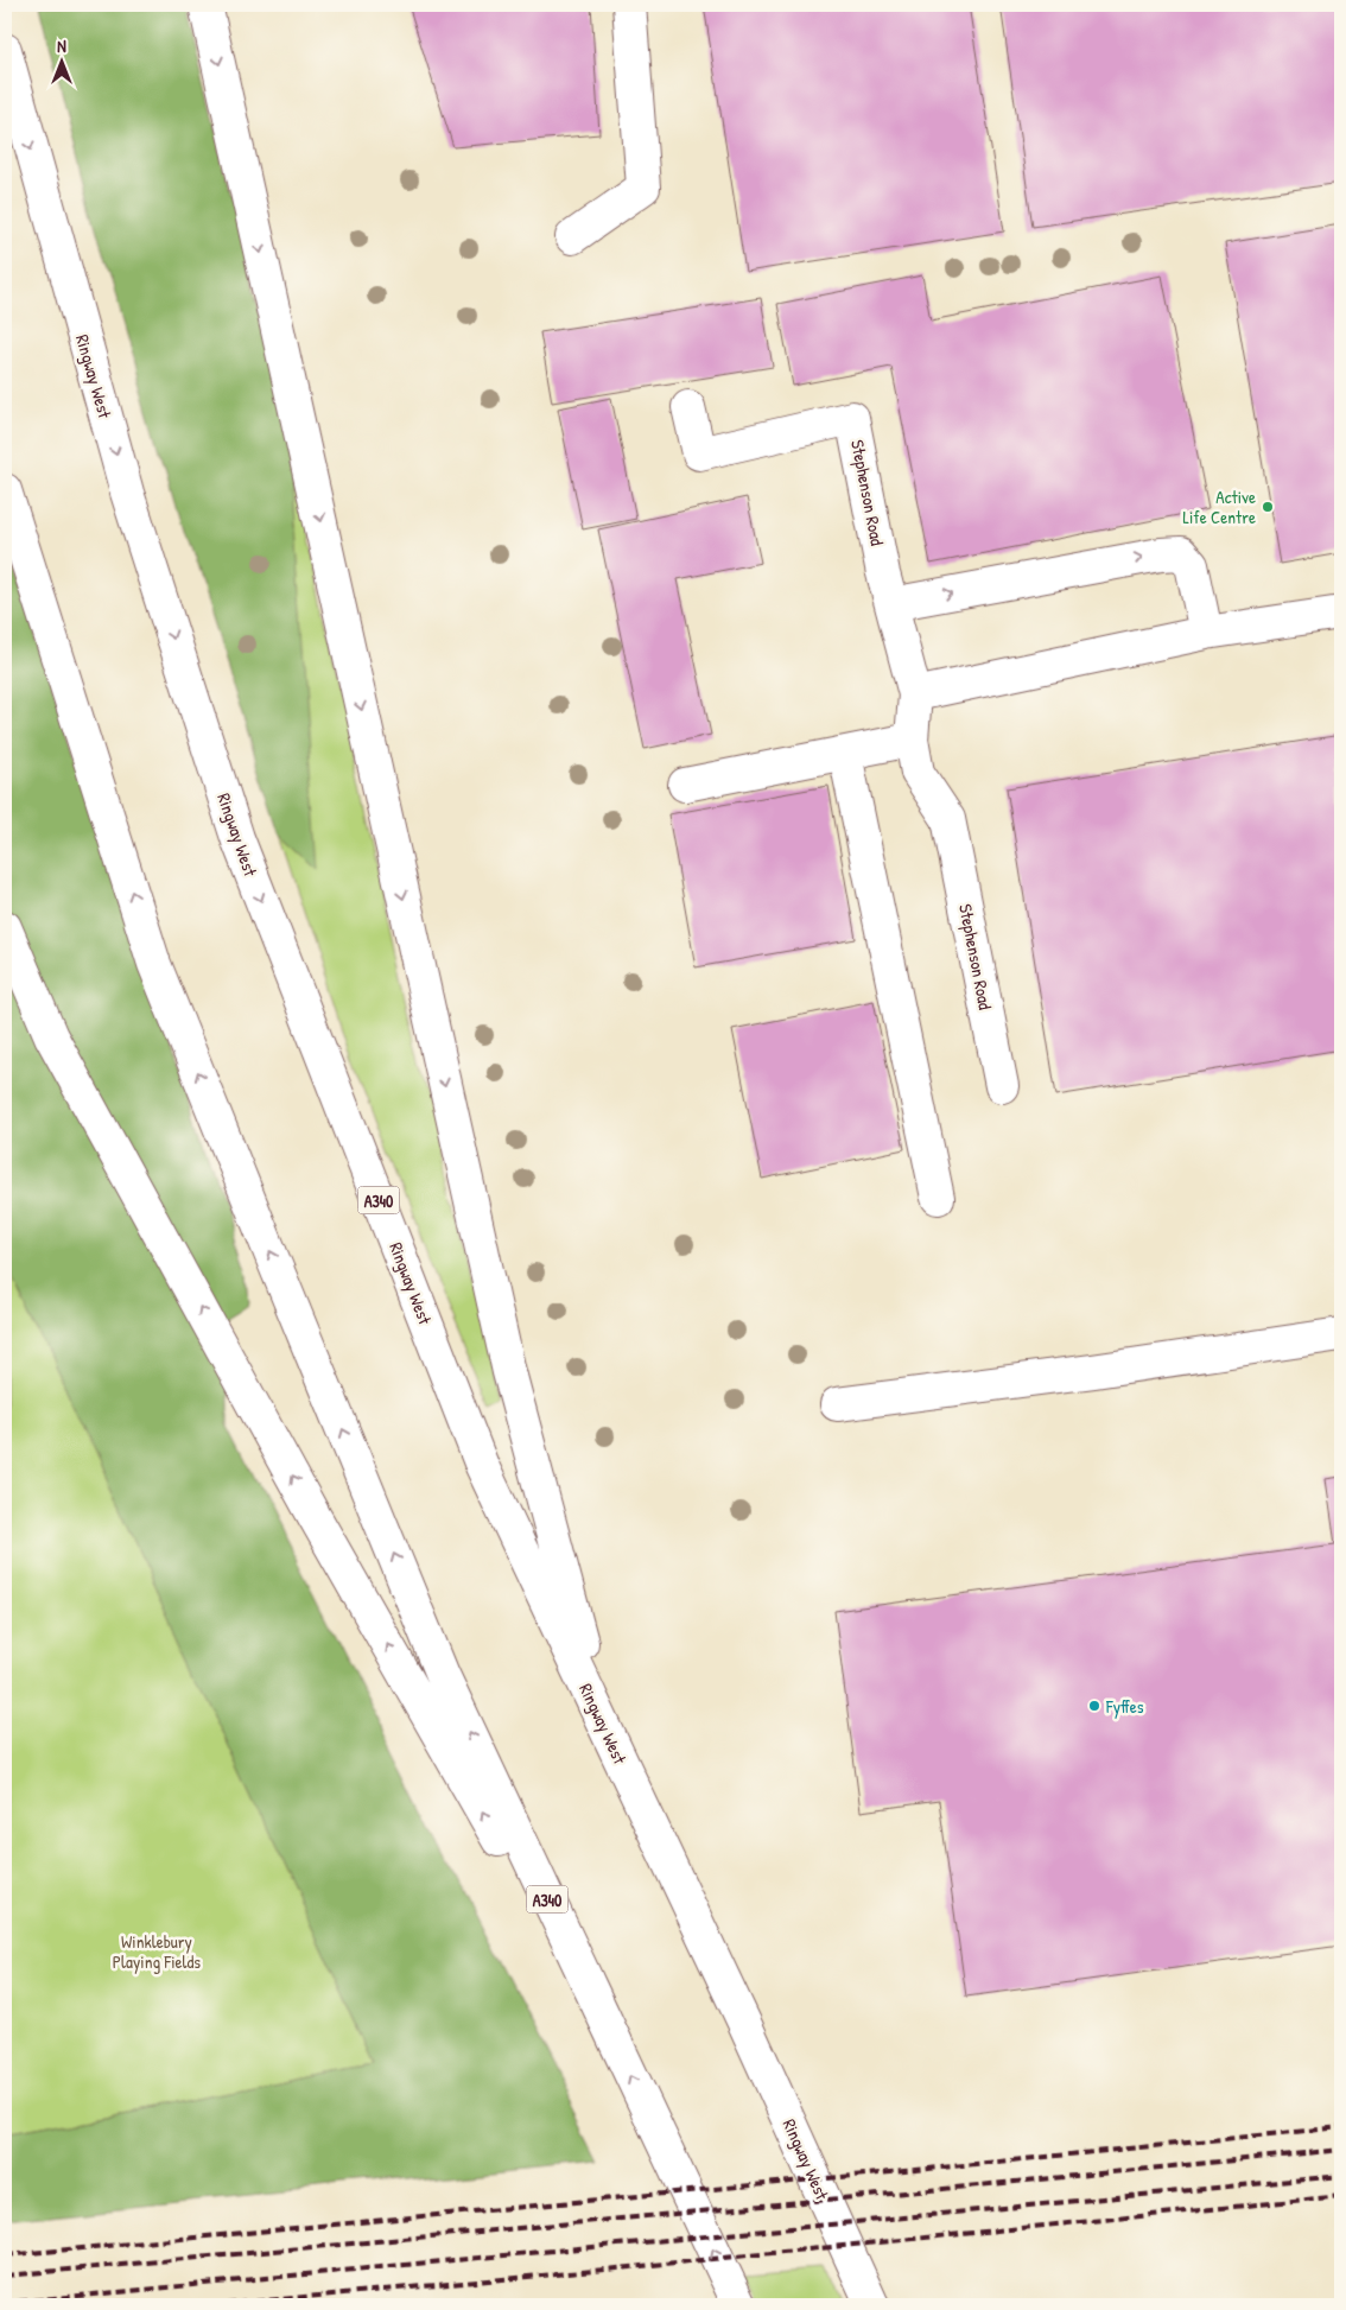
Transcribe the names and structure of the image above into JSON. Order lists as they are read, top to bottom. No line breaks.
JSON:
{"streets":{"main road":["Ringway West","Stephenson Road","A340"]},"parks":["Winklebury Playing Fields"],"places":["Active Life Centre","Fyffes"],"north":"top"}
